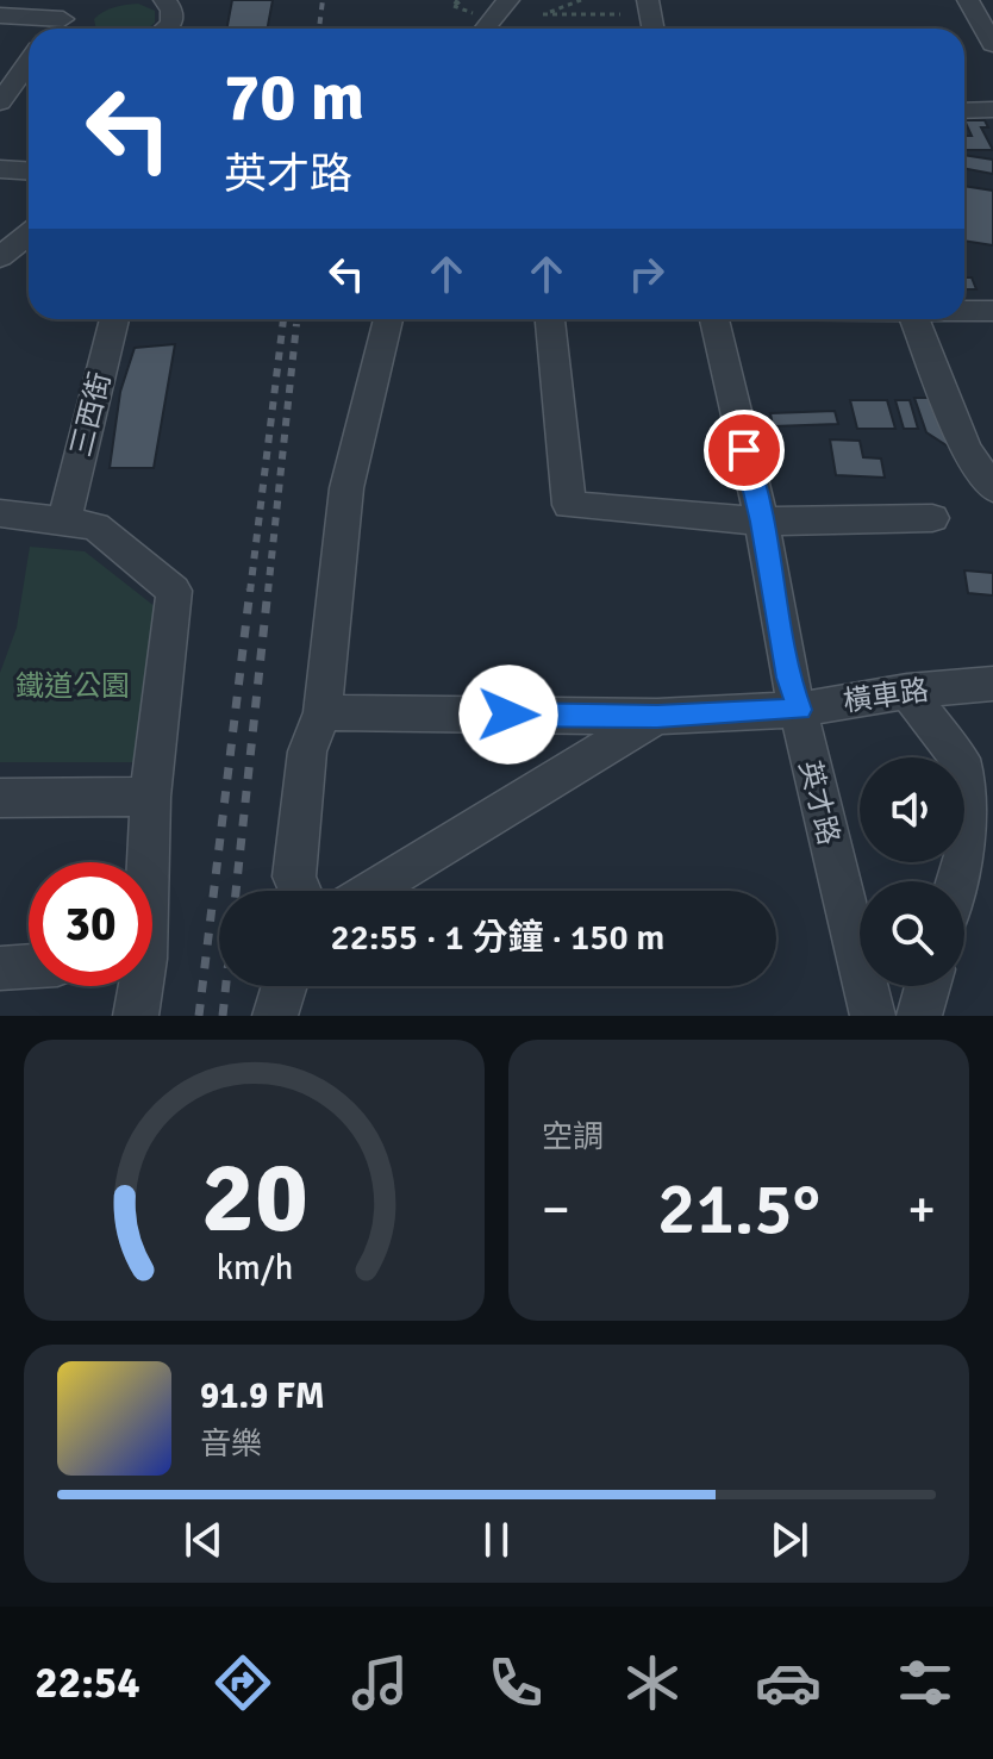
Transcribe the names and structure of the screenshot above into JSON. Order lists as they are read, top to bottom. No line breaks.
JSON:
{"streets":{"street":["三西街","橫車路","英才路"]},"crossings":[["橫車路","英才路"]],"parks":["鐵道公園"],"page":{"turn":["70 m","英才路"],"limit":"30","trip":"22:55 · 1 分鐘 · 150 m","tile":"空調","heat":["−","21.5°","+"],"song":["91.9 FM","音樂"],"tabs":"22:54","gauge":["20","km/h"]}}
